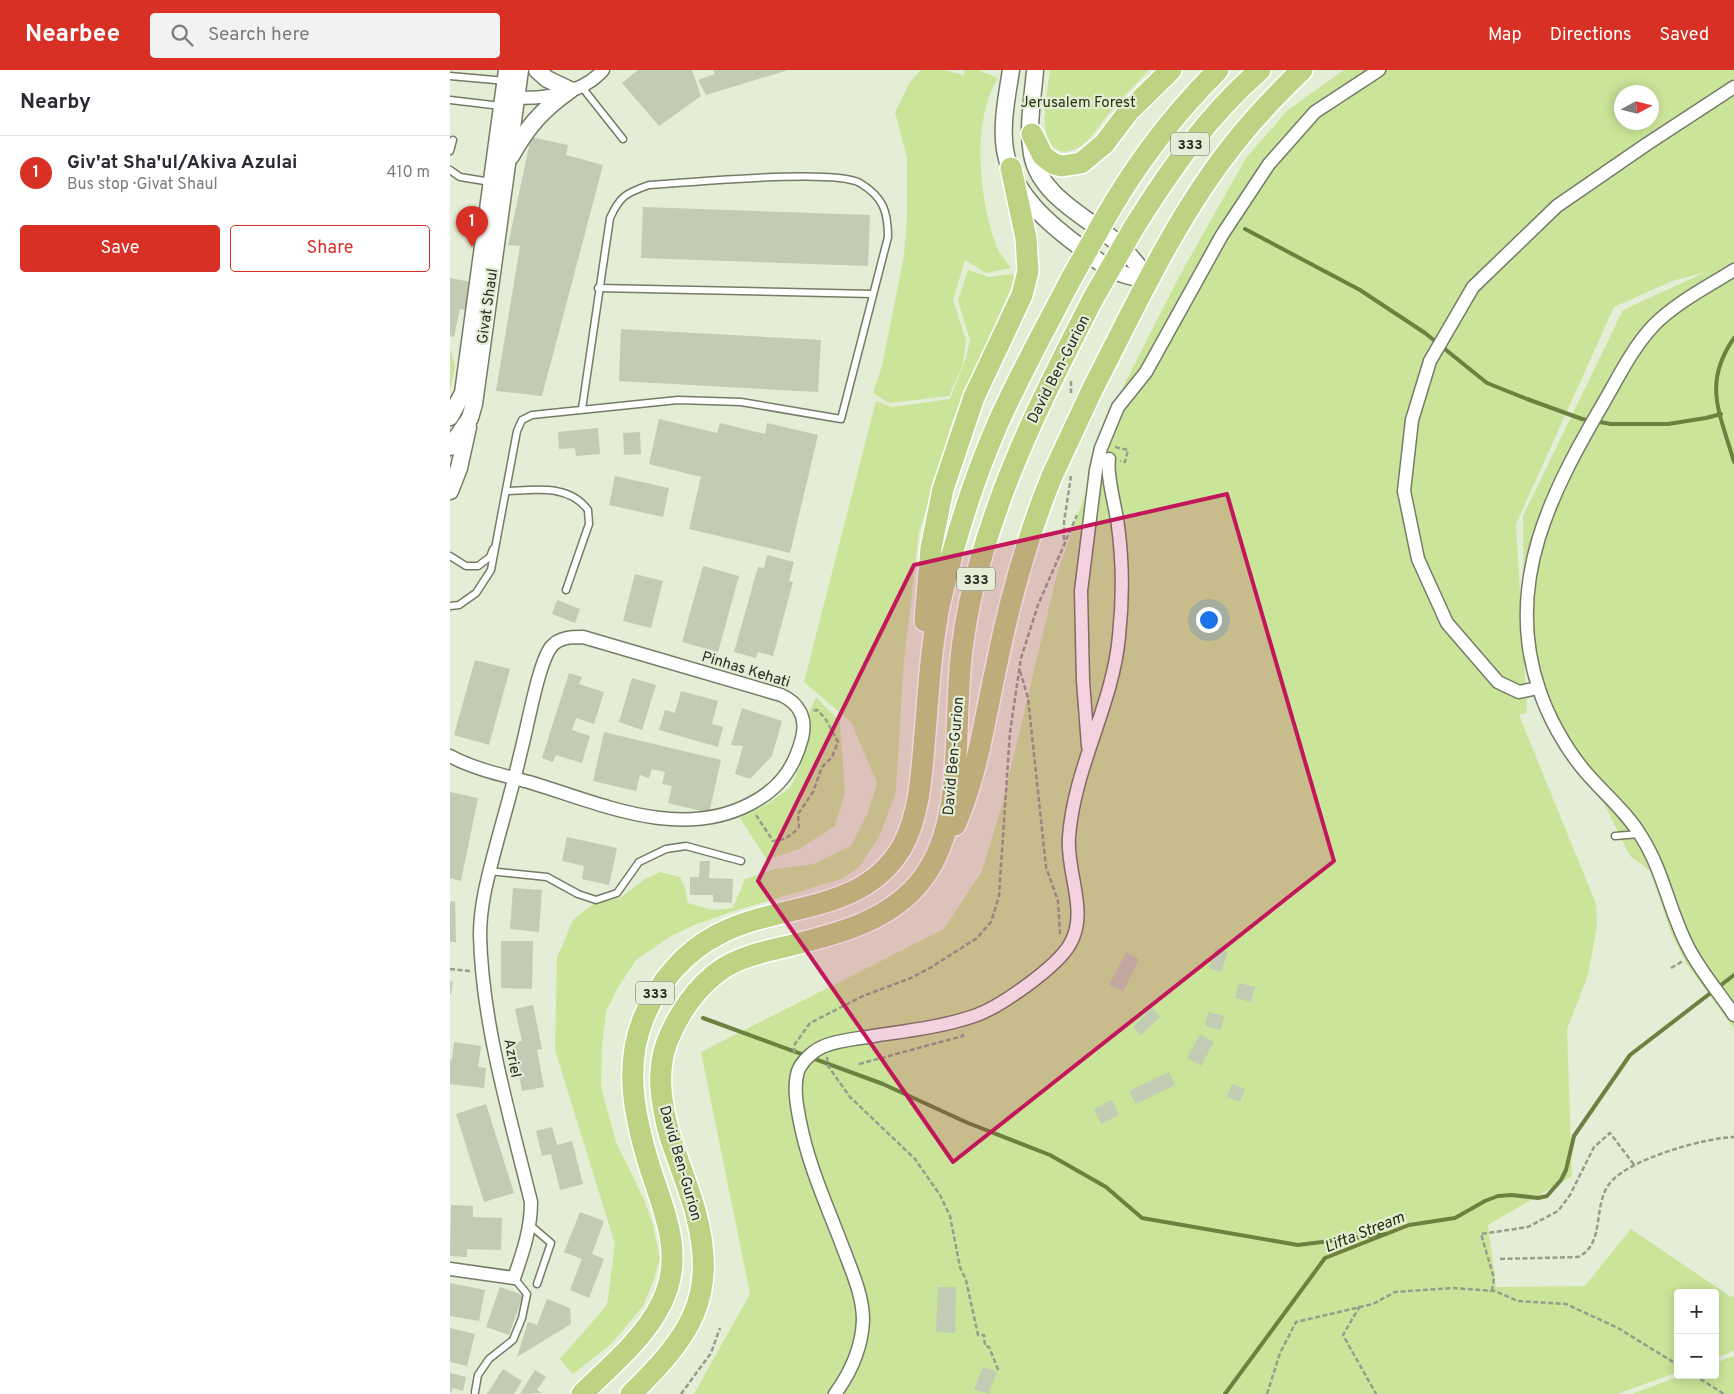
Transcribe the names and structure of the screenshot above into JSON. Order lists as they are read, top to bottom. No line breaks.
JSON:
{"streets":{"main road":["333","David Ben-Gurion"],"street":["Givat Shaul","Pinhas Kehati","Azriel"]},"crossings":[["Pinhas Kehati","Azriel"]],"water":["Lifta Stream"],"parks":["Jerusalem Forest"],"north":"right","page":{"header":"Nearbee","search":"Search here","nav":["Map","Directions","Saved"],"heading":"Nearby","list":[{"mark":"1","name":"Giv'at Sha'ul/Akiva Azulai","note":"Bus stop · Givat Shaul","value":"410 m"}],"pins":"1","buttons":["Save","Share"],"map_buttons":["+","−"]}}
